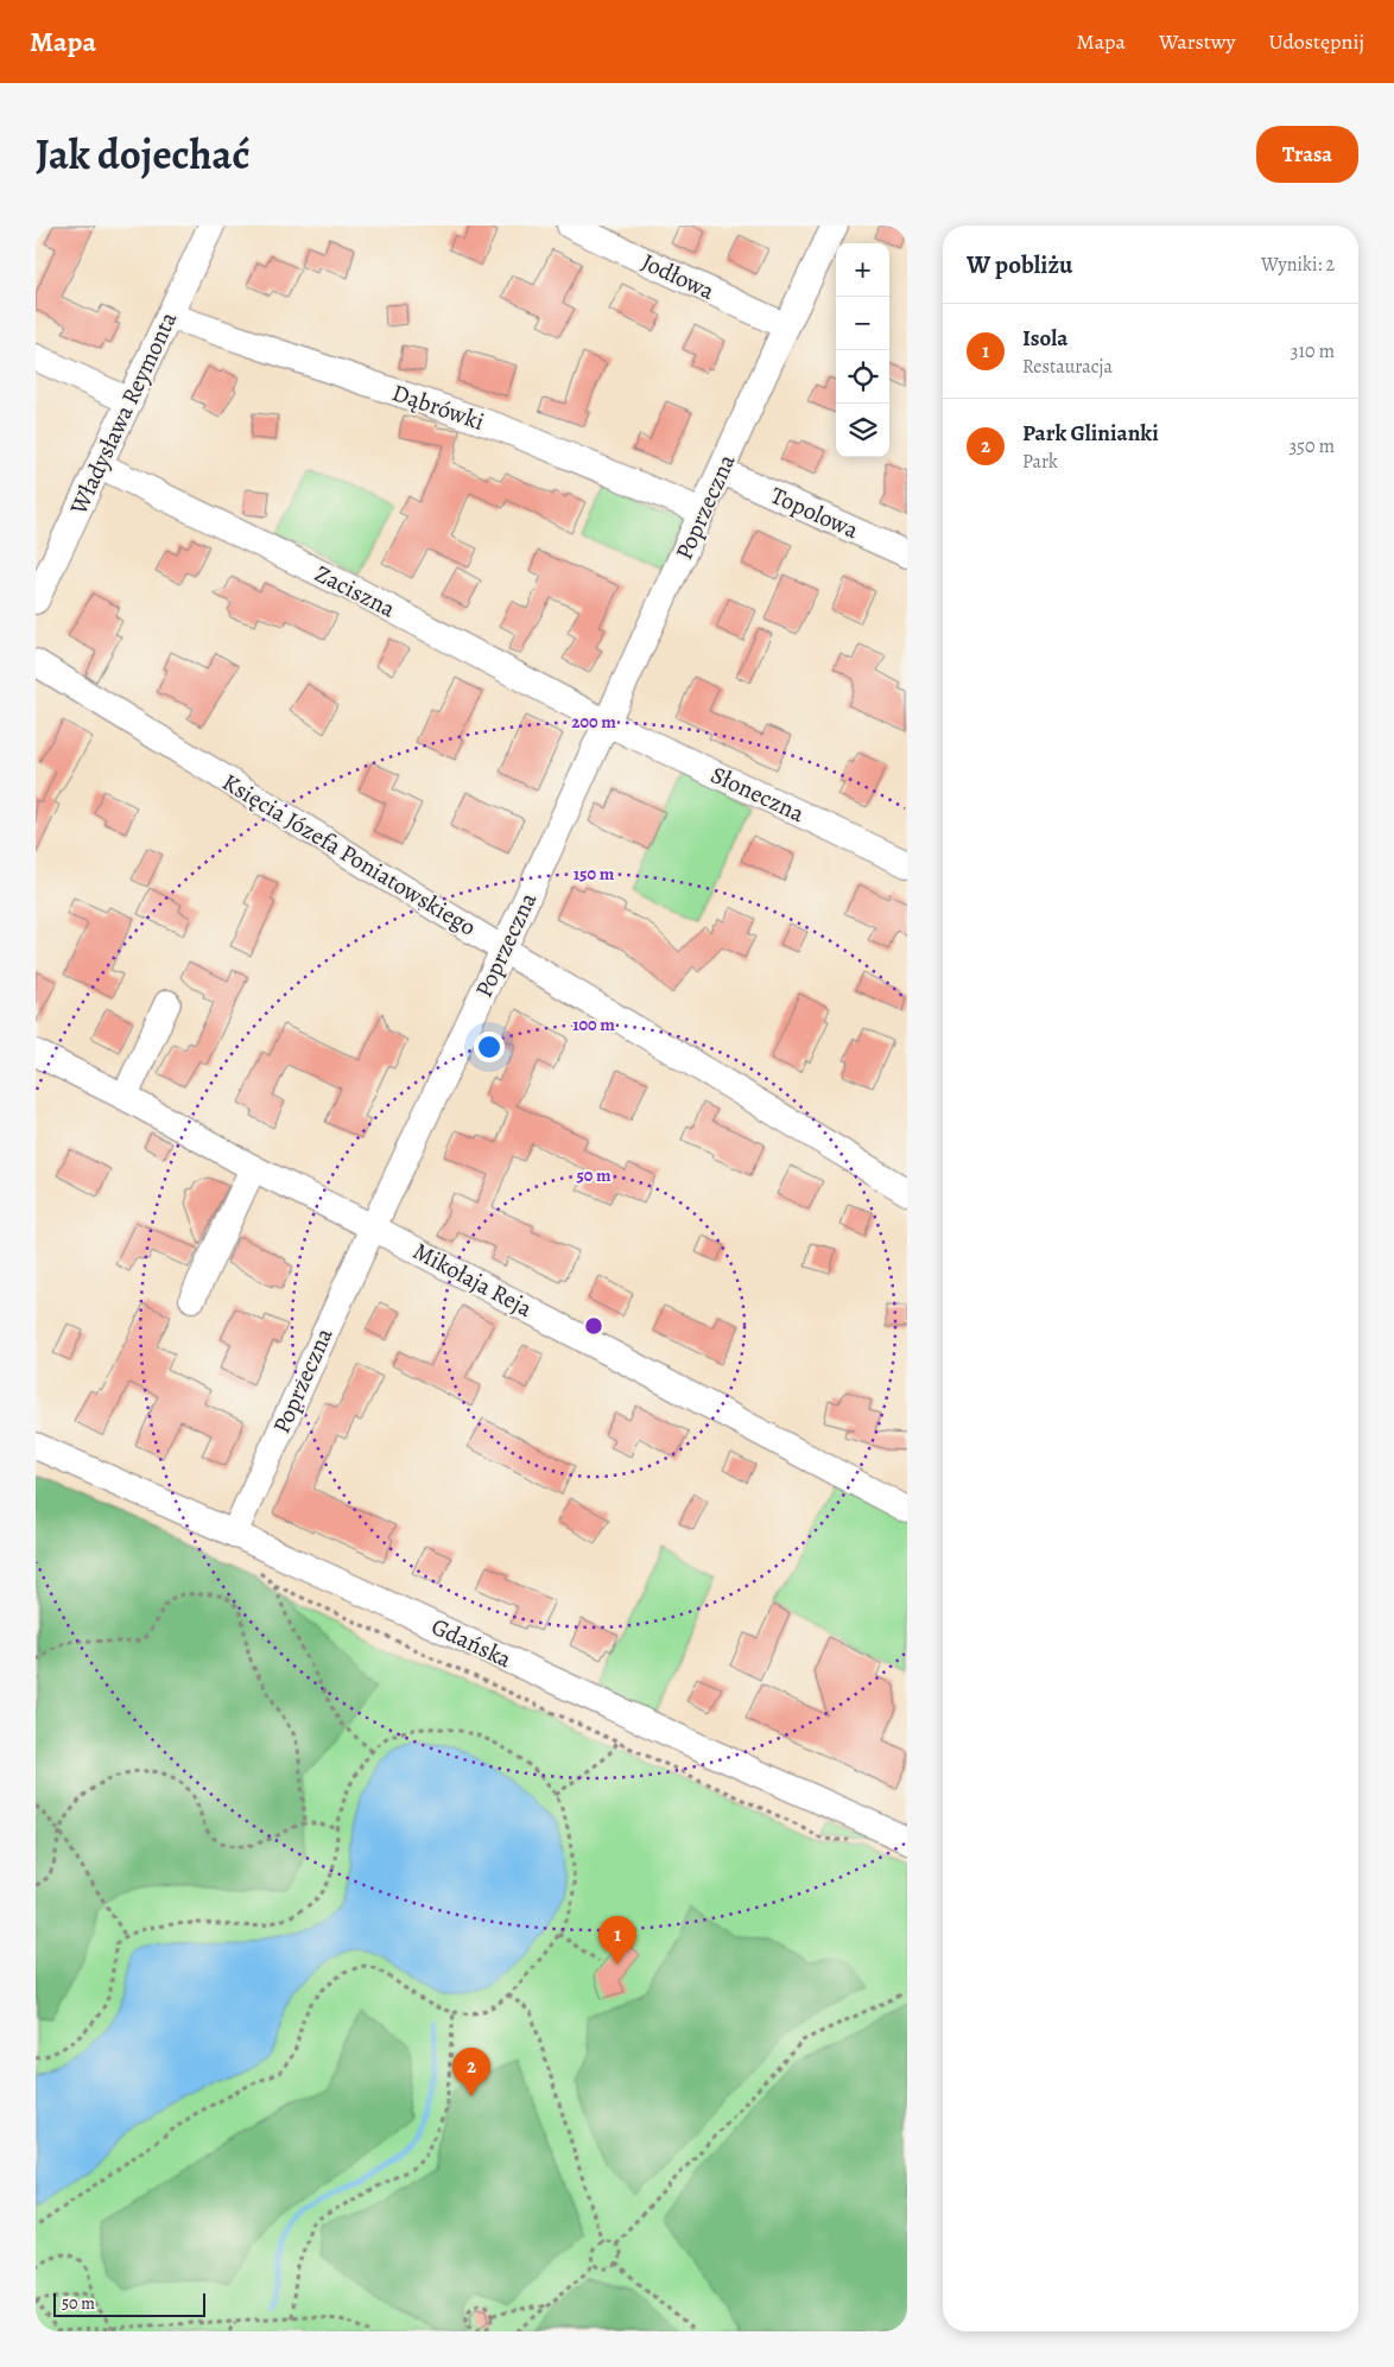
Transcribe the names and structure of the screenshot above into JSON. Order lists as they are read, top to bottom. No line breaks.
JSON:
{"streets":{"street":["Jodłowa","Dąbrówki","Władysława Reymonta","Poprzeczna","Topolowa","Zaciszna","Słoneczna","Księcia Józefa Poniatowskiego","Mikołaja Reja","Gdańska"]},"crossings":[["Jodłowa","Poprzeczna"],["Dąbrówki","Władysława Reymonta"],["Dąbrówki","Poprzeczna"],["Władysława Reymonta","Zaciszna"],["Poprzeczna","Topolowa"],["Poprzeczna","Zaciszna"],["Poprzeczna","Słoneczna"],["Poprzeczna","Księcia Józefa Poniatowskiego"],["Poprzeczna","Mikołaja Reja"],["Poprzeczna","Gdańska"],["Zaciszna","Słoneczna"]],"scale_bar":"50 m","page":{"header":"Mapa","nav":["Mapa","Warstwy","Udostępnij"],"title":"Jak dojechać","buttons":"Trasa","heading":["W pobliżu","Wyniki: 2"],"map_buttons":["+","−"],"list":[{"mark":"1","name":"Isola","note":"Restauracja","value":"310 m"},{"mark":"2","name":"Park Glinianki","note":"Park","value":"350 m"}],"pins":["1","2"],"scale":"50 m"},"rings":["200 m","150 m","100 m","50 m"]}
